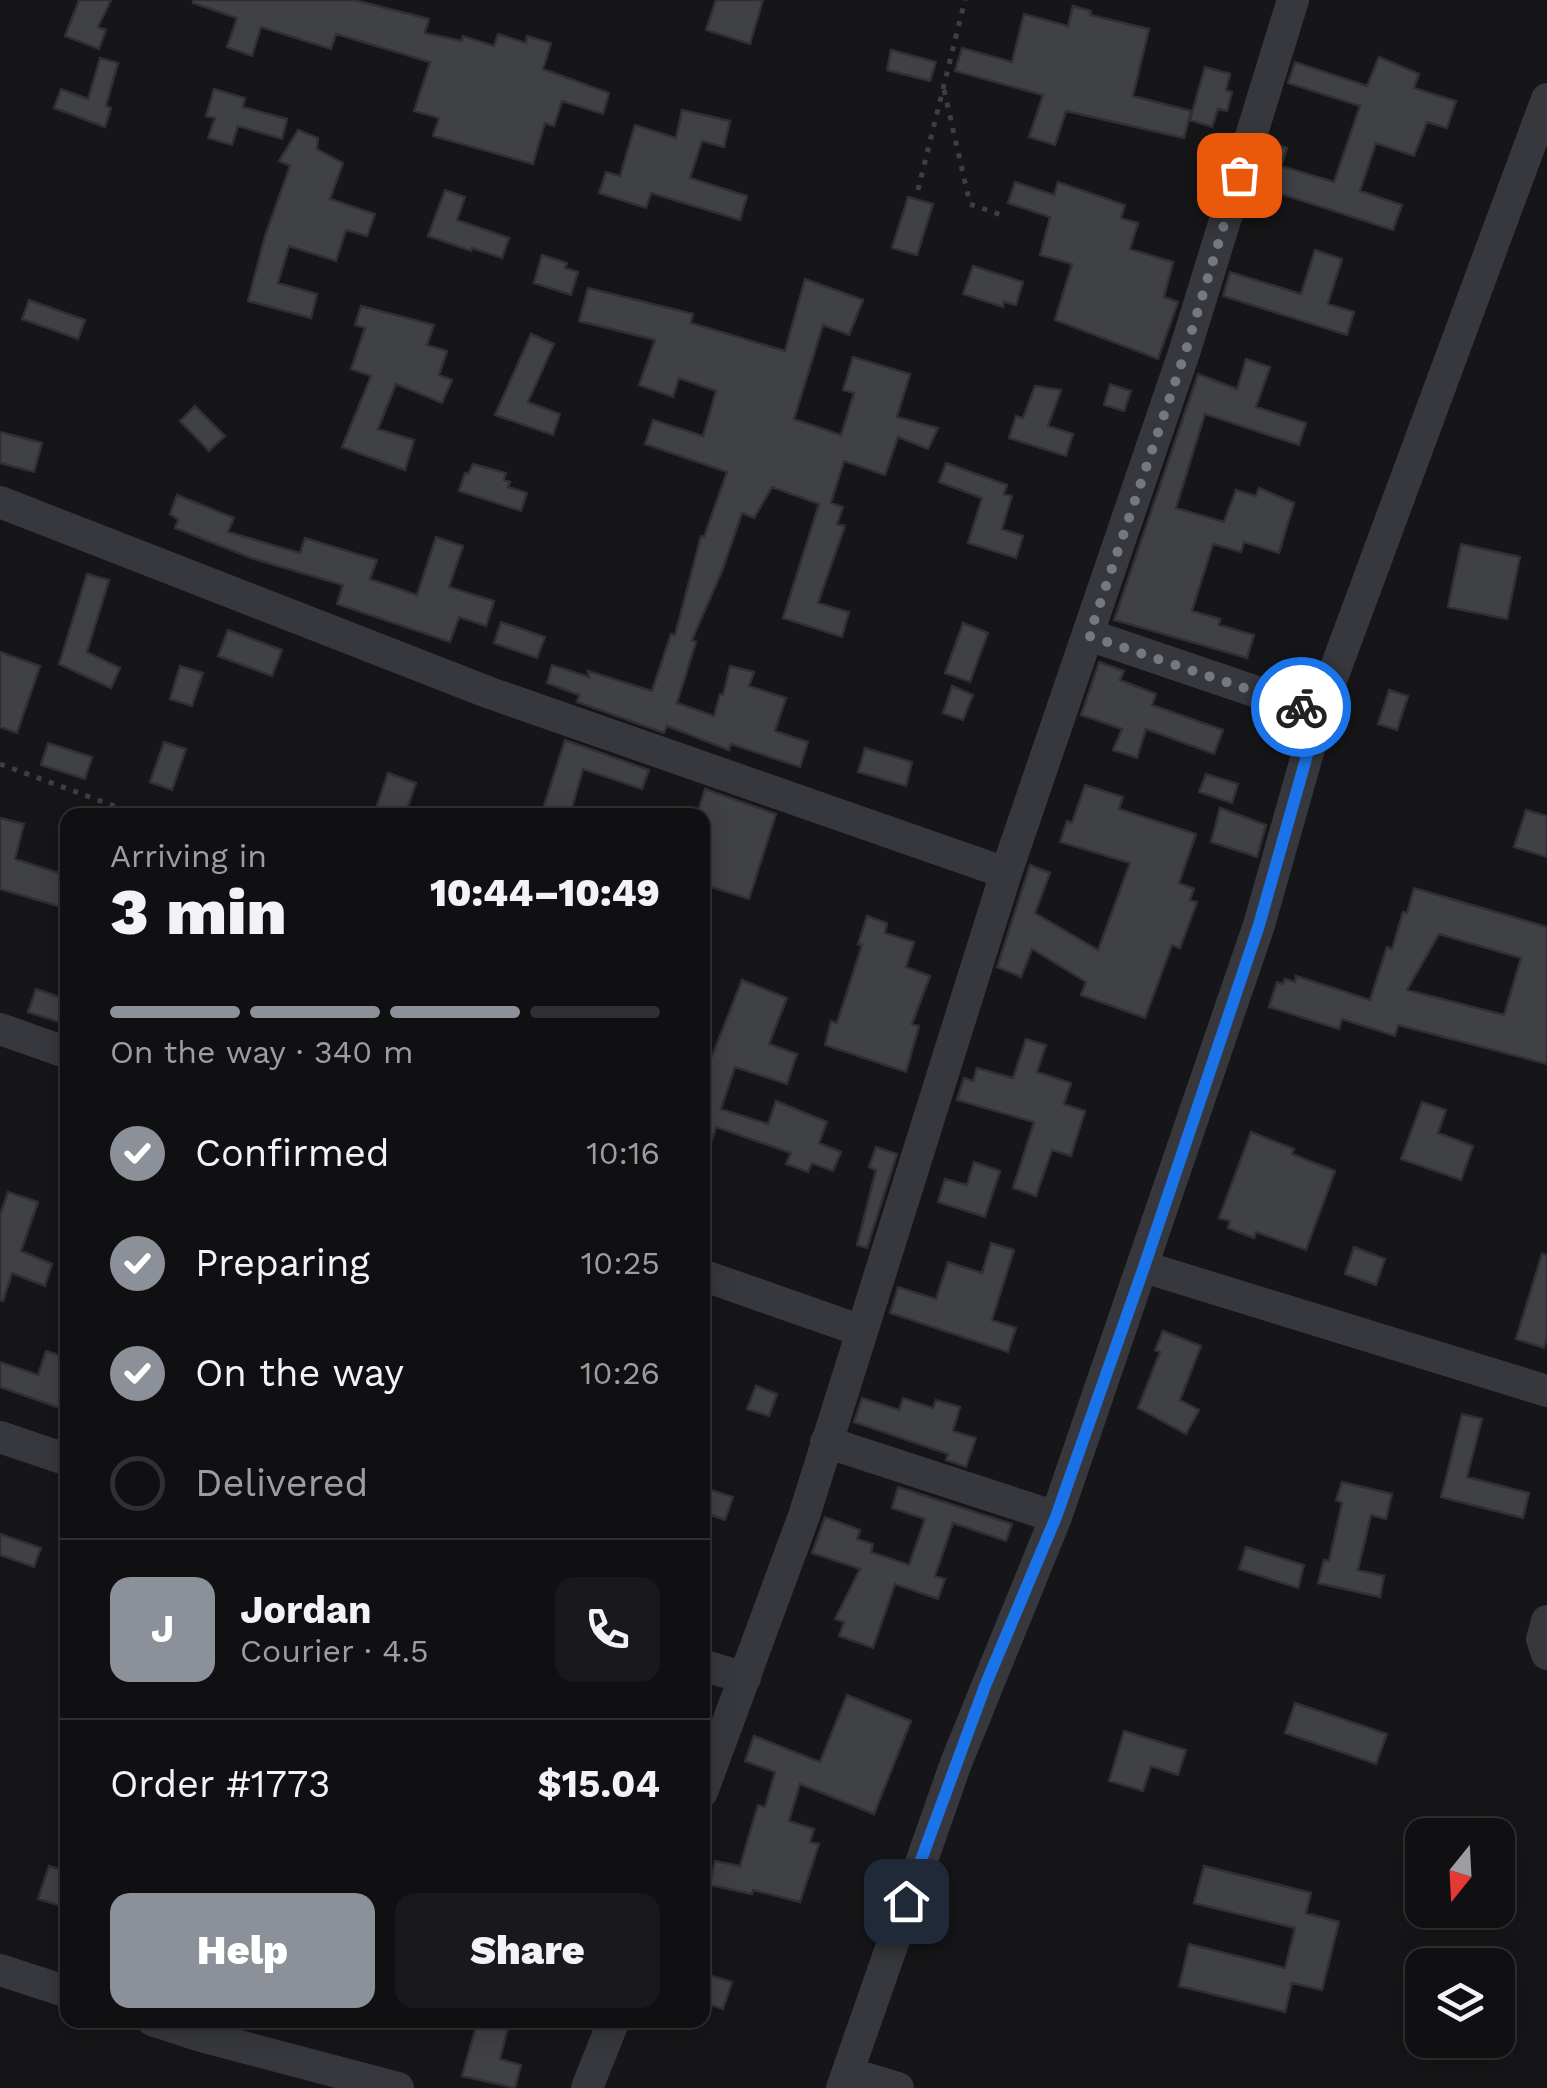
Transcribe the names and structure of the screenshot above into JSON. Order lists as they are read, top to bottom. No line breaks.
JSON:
{"north":"bottom","page":{"heading":["3 min","Arriving in","10:44–10:49"],"panel":["Jordan","Courier · 4.5","Order #1773","$15.04"],"bar":"On the way · 340 m","list":[["Confirmed","10:16"],["Preparing","10:25"],["On the way","10:26"],"Delivered"],"round":"J","buttons":["Help","Share"]}}
